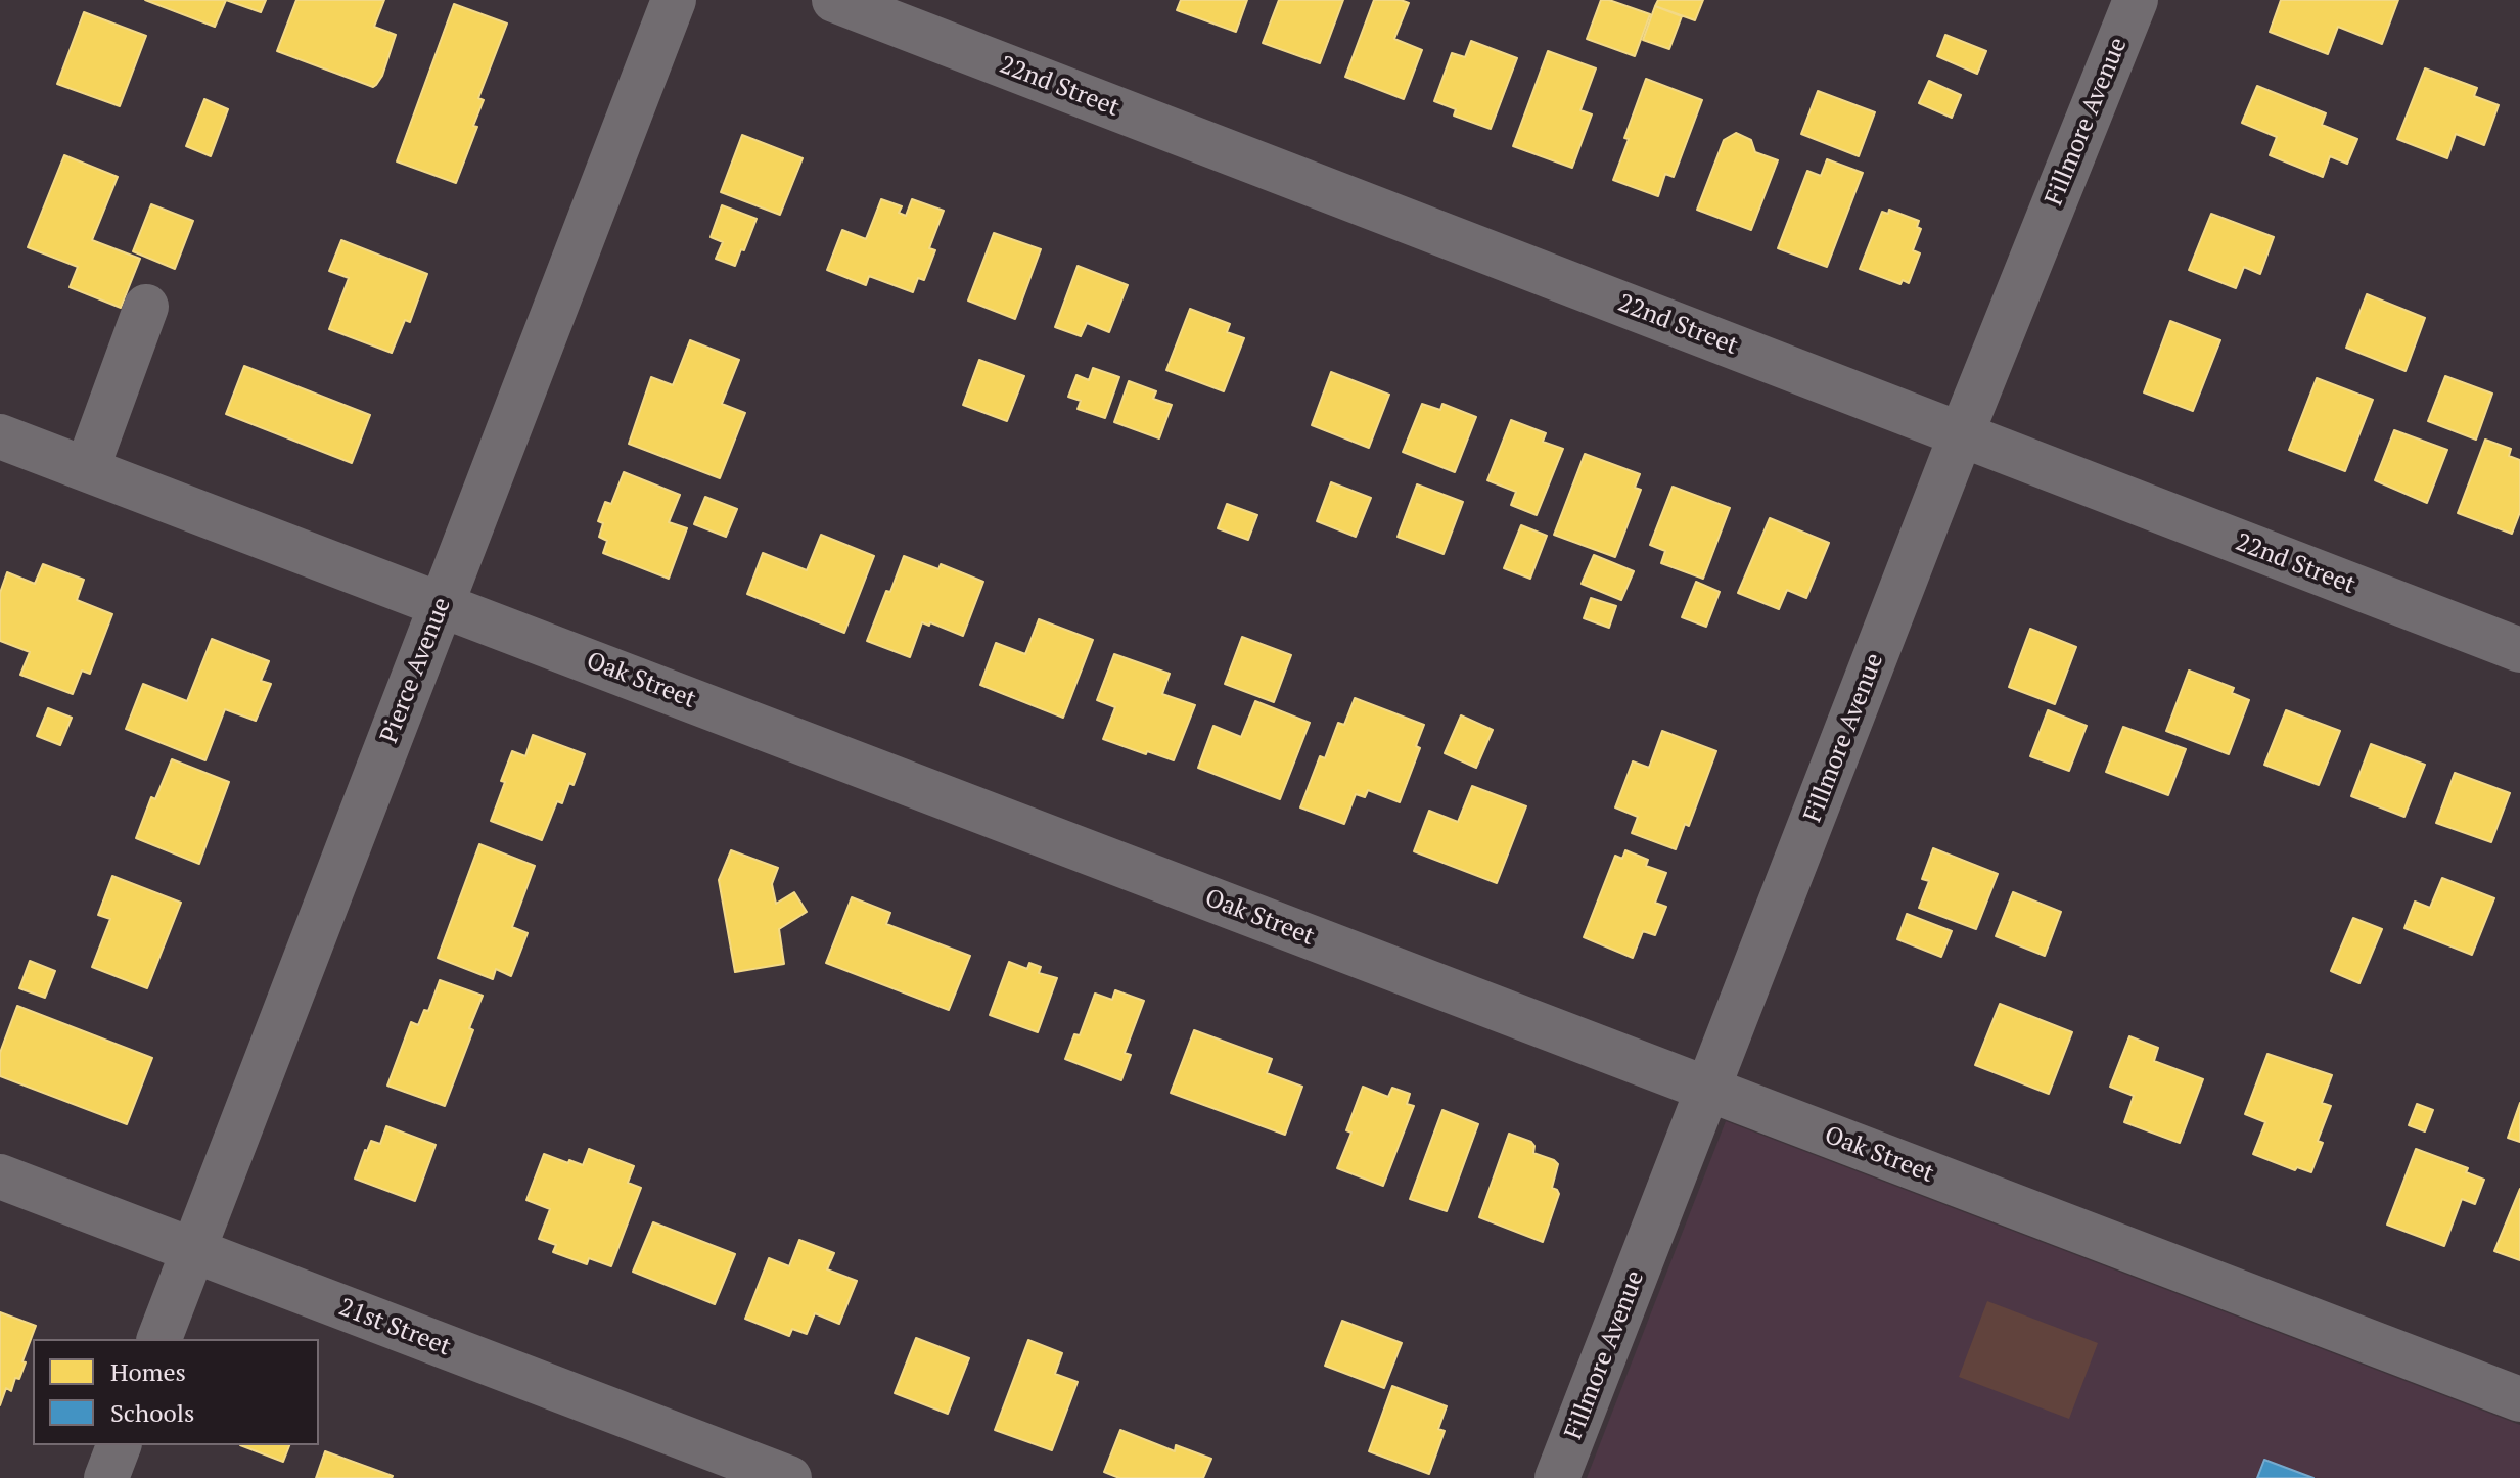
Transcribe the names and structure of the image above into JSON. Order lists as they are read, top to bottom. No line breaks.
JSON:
{"streets":{"street":["22nd Street","Fillmore Avenue","Pierce Avenue","Oak Street","21st Street"]},"crossings":[["22nd Street","Fillmore Avenue"],["Fillmore Avenue","Oak Street"],["Pierce Avenue","Oak Street"],["Pierce Avenue","21st Street"]],"legend":["Homes","Schools"]}
